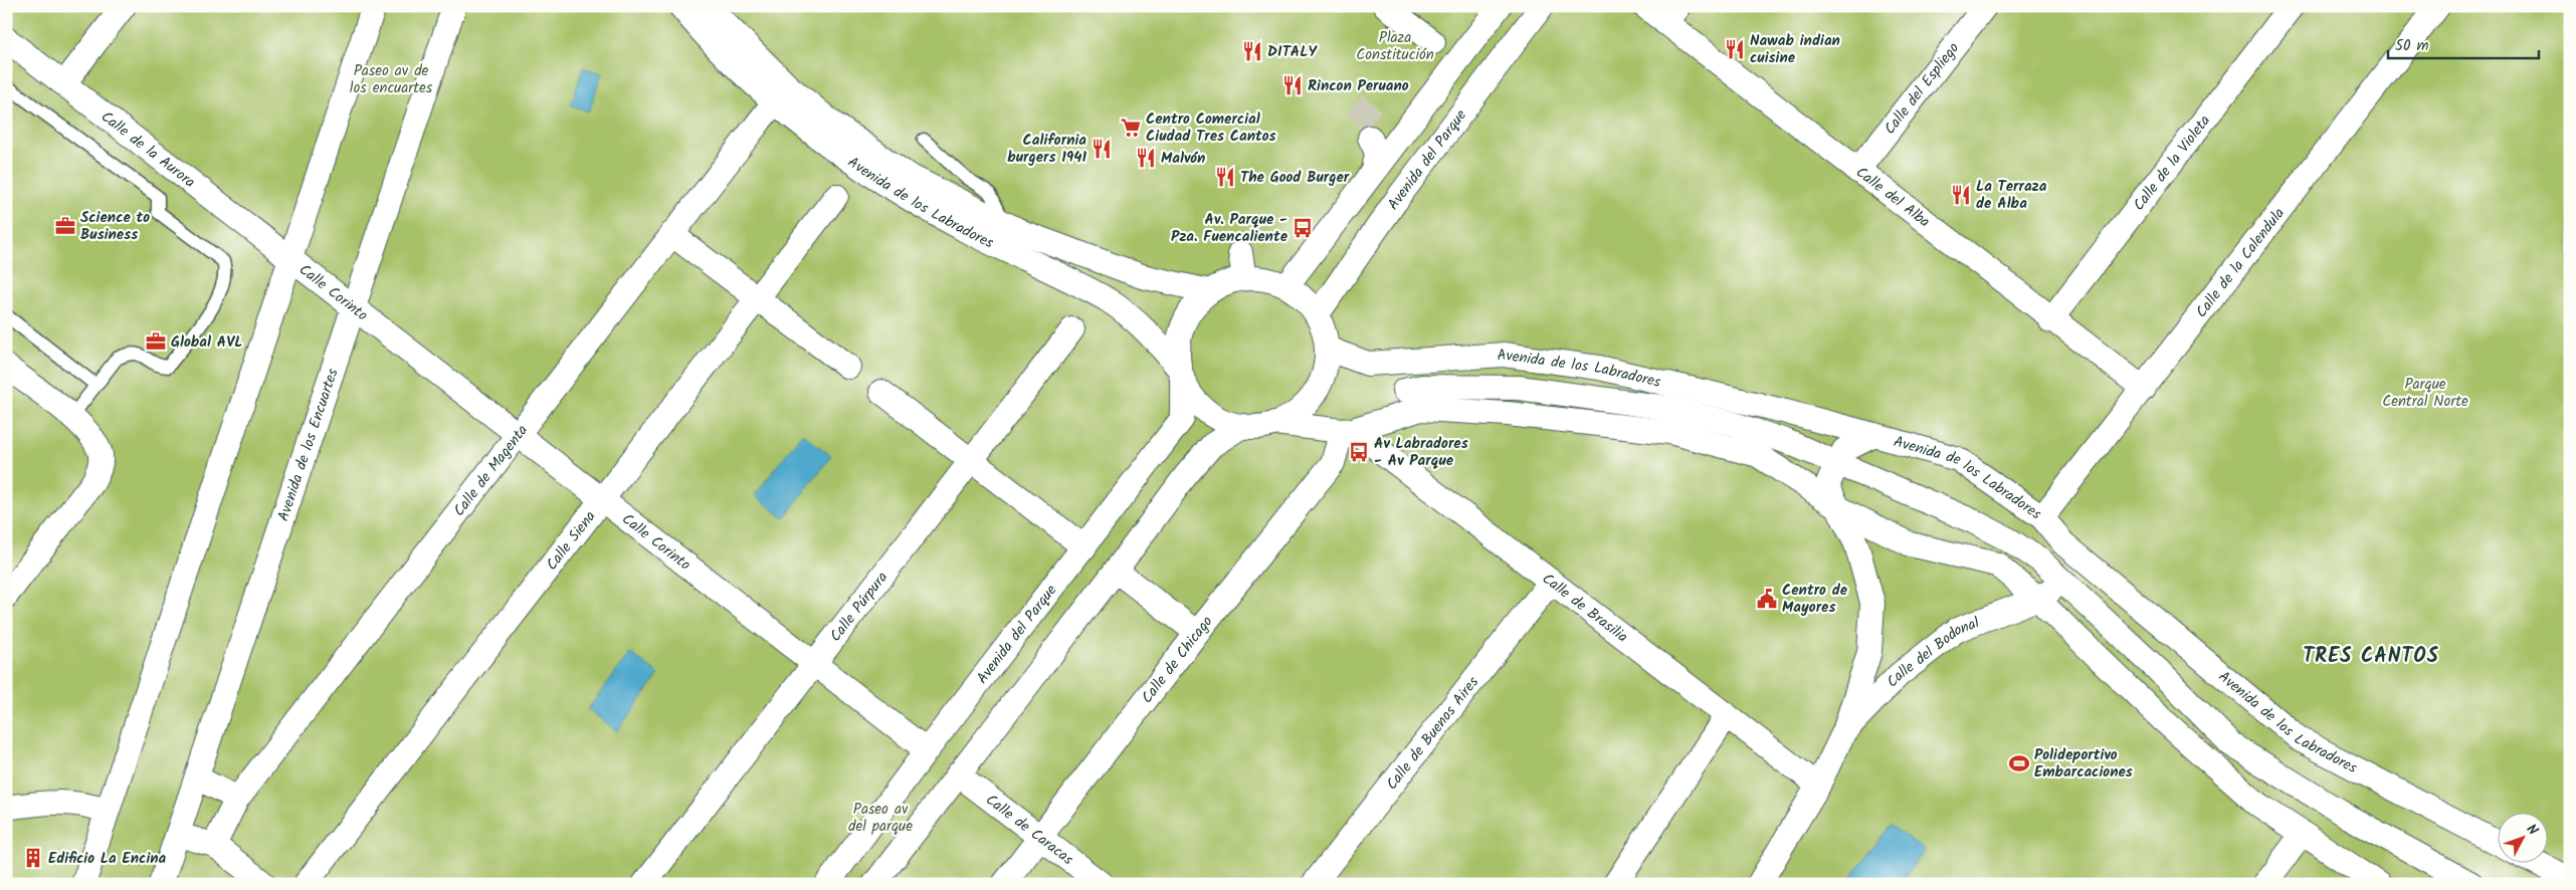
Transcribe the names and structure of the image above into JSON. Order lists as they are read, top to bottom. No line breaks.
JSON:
{"streets":{"street":["Calle del Espliego","Calle de la Aurora","Avenida del Parque","Calle de la Violeta","Calle del Alba","Avenida de los Labradores","Calle de la Calendula","Calle Corinto","Avenida de los Encuartes","Calle de Magenta","Calle Siena","Calle Púrpura","Calle de Brasilia","Calle del Bodonal","Calle de Chicago","Calle de Buenos Aires","Calle de Caracas"]},"crossings":[["Calle del Espliego","Calle del Alba"],["Calle de la Aurora","Calle Corinto"],["Avenida del Parque","Avenida de los Labradores"],["Avenida del Parque","Calle Corinto"],["Calle de la Violeta","Calle del Alba"],["Calle del Alba","Calle de la Calendula"],["Avenida de los Labradores","Calle de la Calendula"],["Avenida de los Labradores","Calle de Magenta"],["Calle Corinto","Avenida de los Encuartes"],["Calle Corinto","Calle de Magenta"],["Calle Corinto","Calle Siena"],["Calle Corinto","Calle Púrpura"],["Calle de Brasilia","Calle del Bodonal"],["Calle de Brasilia","Calle de Chicago"],["Calle de Brasilia","Calle de Buenos Aires"],["Calle de Chicago","Calle de Caracas"]],"districts":["TRES CANTOS"],"parks":["Plaza Constitución","Paseo av de los encuartes","Parque Central Norte","Paseo av del parque"],"places":{"restaurant":["Nawab indian cuisine","DITALY","Rincon Peruano","California burgers 1941","Malvón","The Good Burger","La Terraza de Alba"],"supermarket":["Centro Comercial Ciudad Tres Cantos"],"office":["Science to Business","Global AVL"],"bus stop":["Av. Parque - Pza. Fuencaliente","Av Labradores - Av Parque"],"public building":["Centro de Mayores"],"sports":["Polideportivo Embarcaciones"],"building":["Edificio La Encina"]},"scale_bar":"50 m","north":"top right"}
